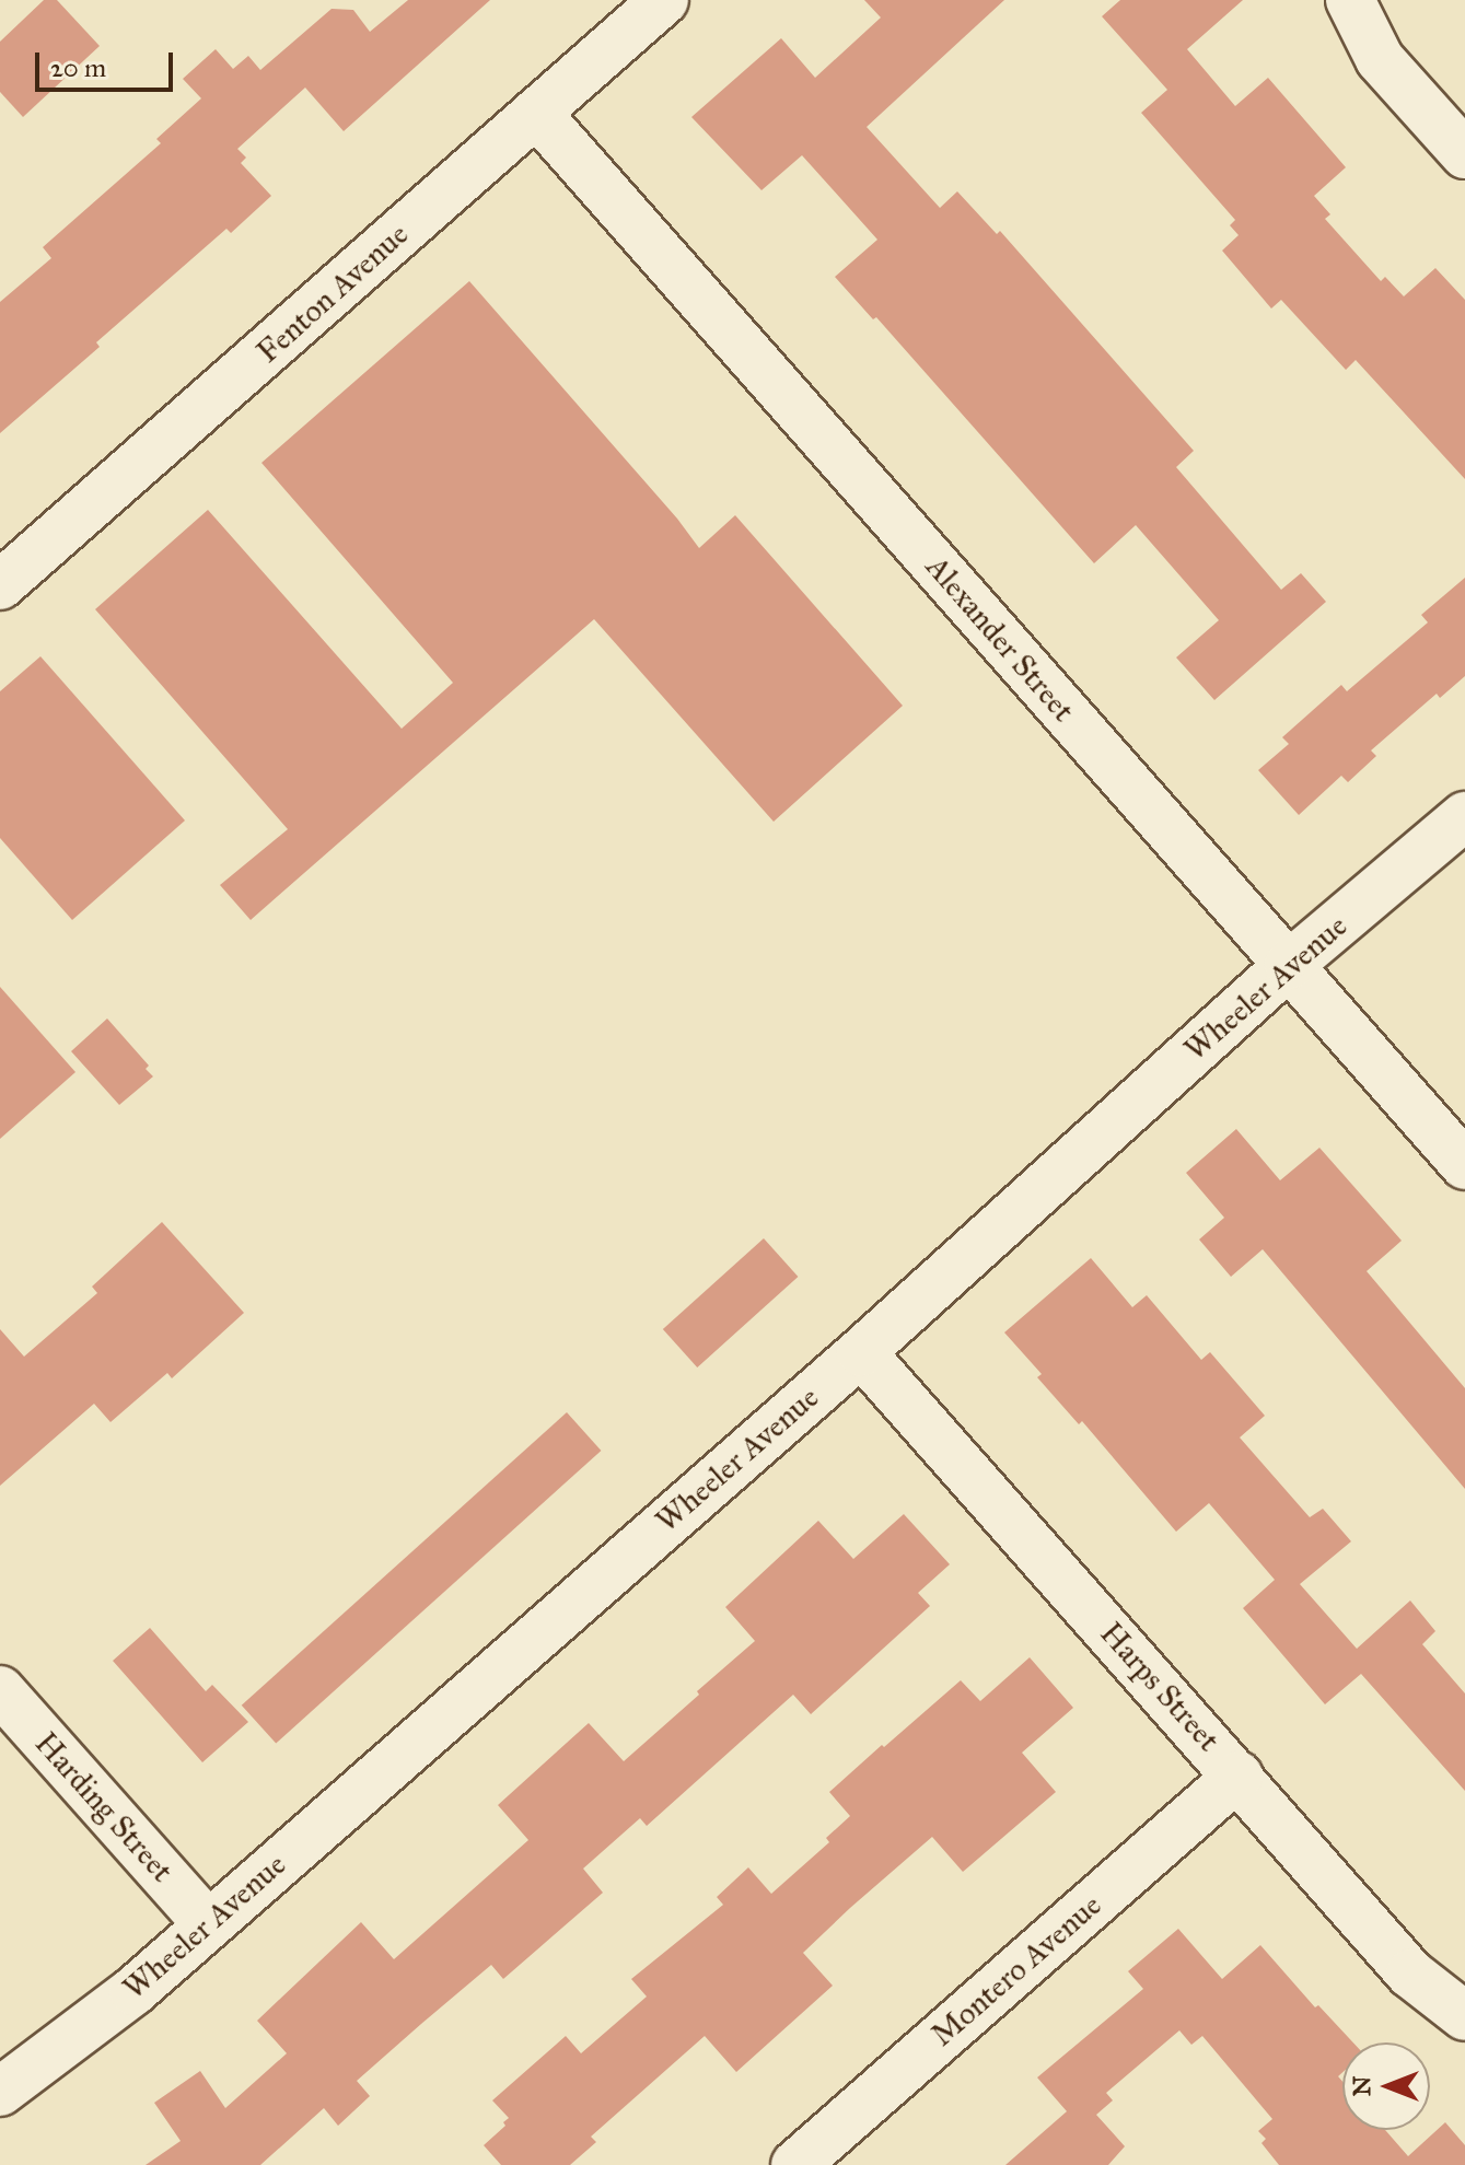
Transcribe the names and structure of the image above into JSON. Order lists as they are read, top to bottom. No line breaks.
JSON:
{"streets":{"street":["Fenton Avenue","Alexander Street","Wheeler Avenue","Harps Street","Harding Street","Montero Avenue"]},"crossings":[["Fenton Avenue","Alexander Street"],["Alexander Street","Wheeler Avenue"],["Wheeler Avenue","Harps Street"],["Wheeler Avenue","Harding Street"],["Harps Street","Montero Avenue"]],"scale_bar":"20 m","north":"left"}
